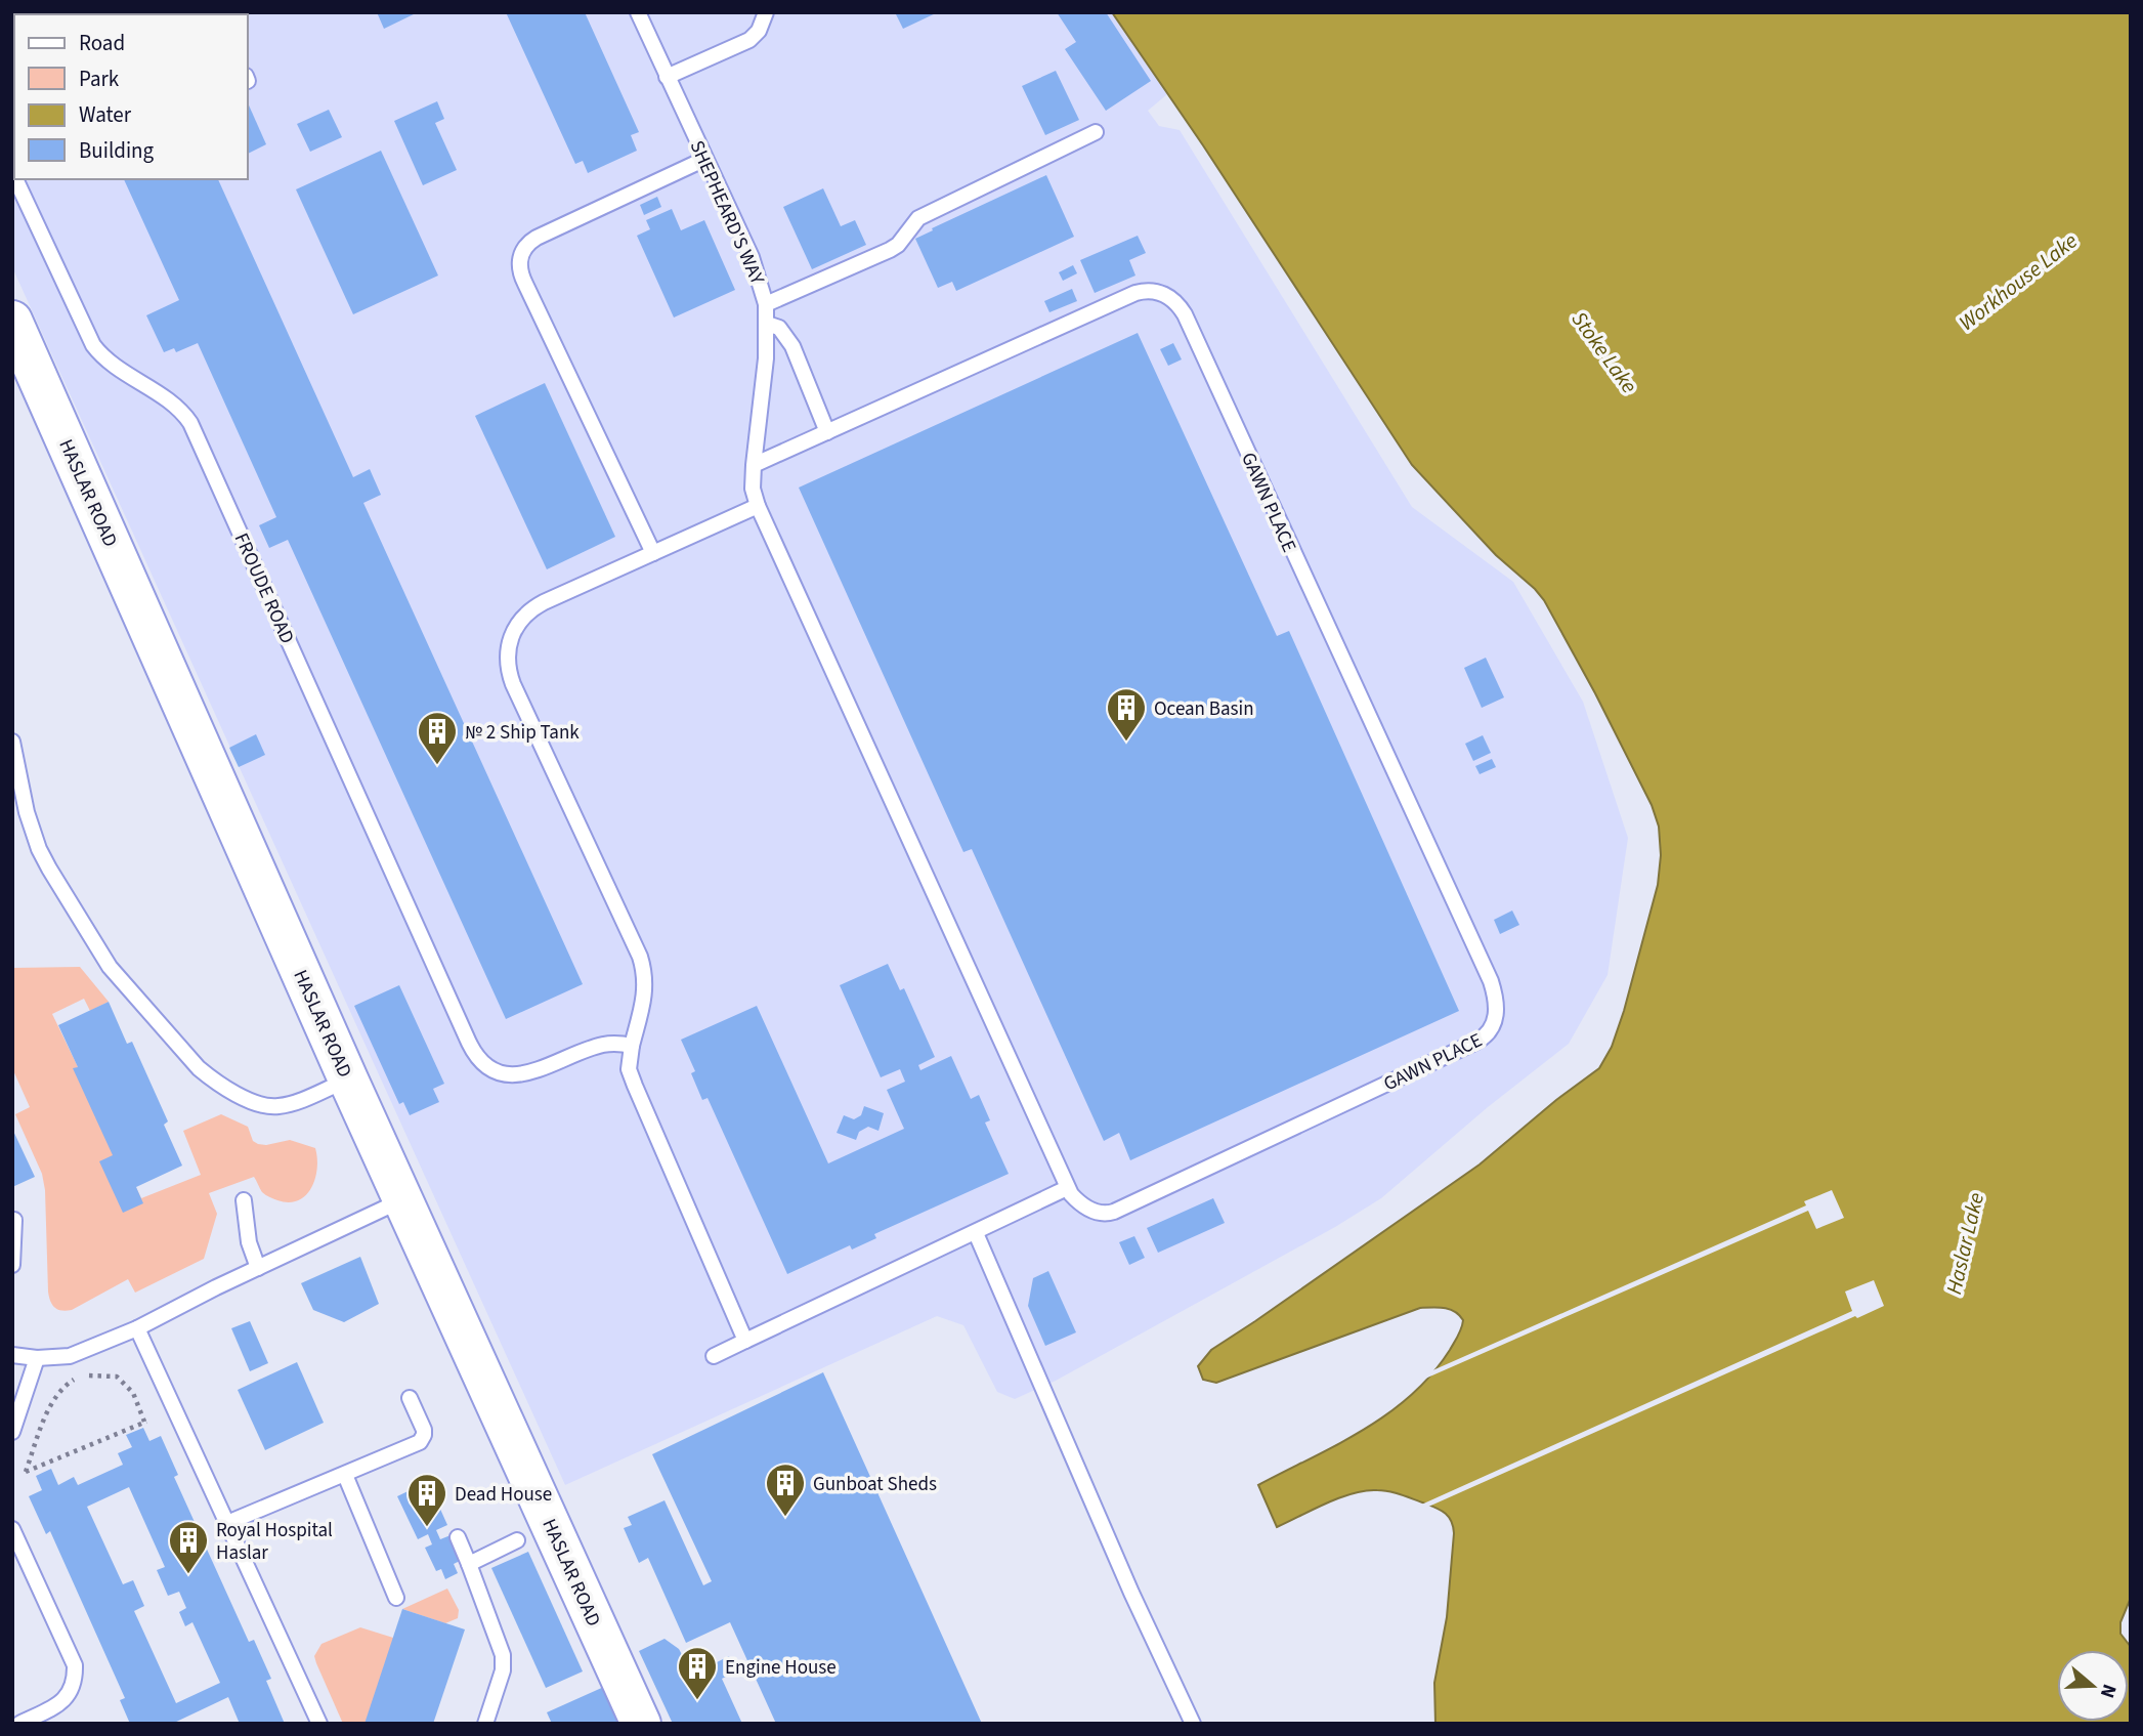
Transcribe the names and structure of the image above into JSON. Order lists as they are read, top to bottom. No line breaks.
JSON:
{"streets":{"street":["HASLAR ROAD"],"lane":["SHEPHEARD'S WAY","GAWN PLACE","FROUDE ROAD"]},"crossings":[["SHEPHEARD'S WAY","GAWN PLACE"]],"water":["Workhouse Lake","Stoke Lake","Haslar Lake"],"places":{"building":["Ocean Basin","№ 2 Ship Tank","Gunboat Sheds","Dead House","Royal Hospital Haslar","Engine House"]},"legend":["Road","Park","Water","Building"],"north":"right"}
